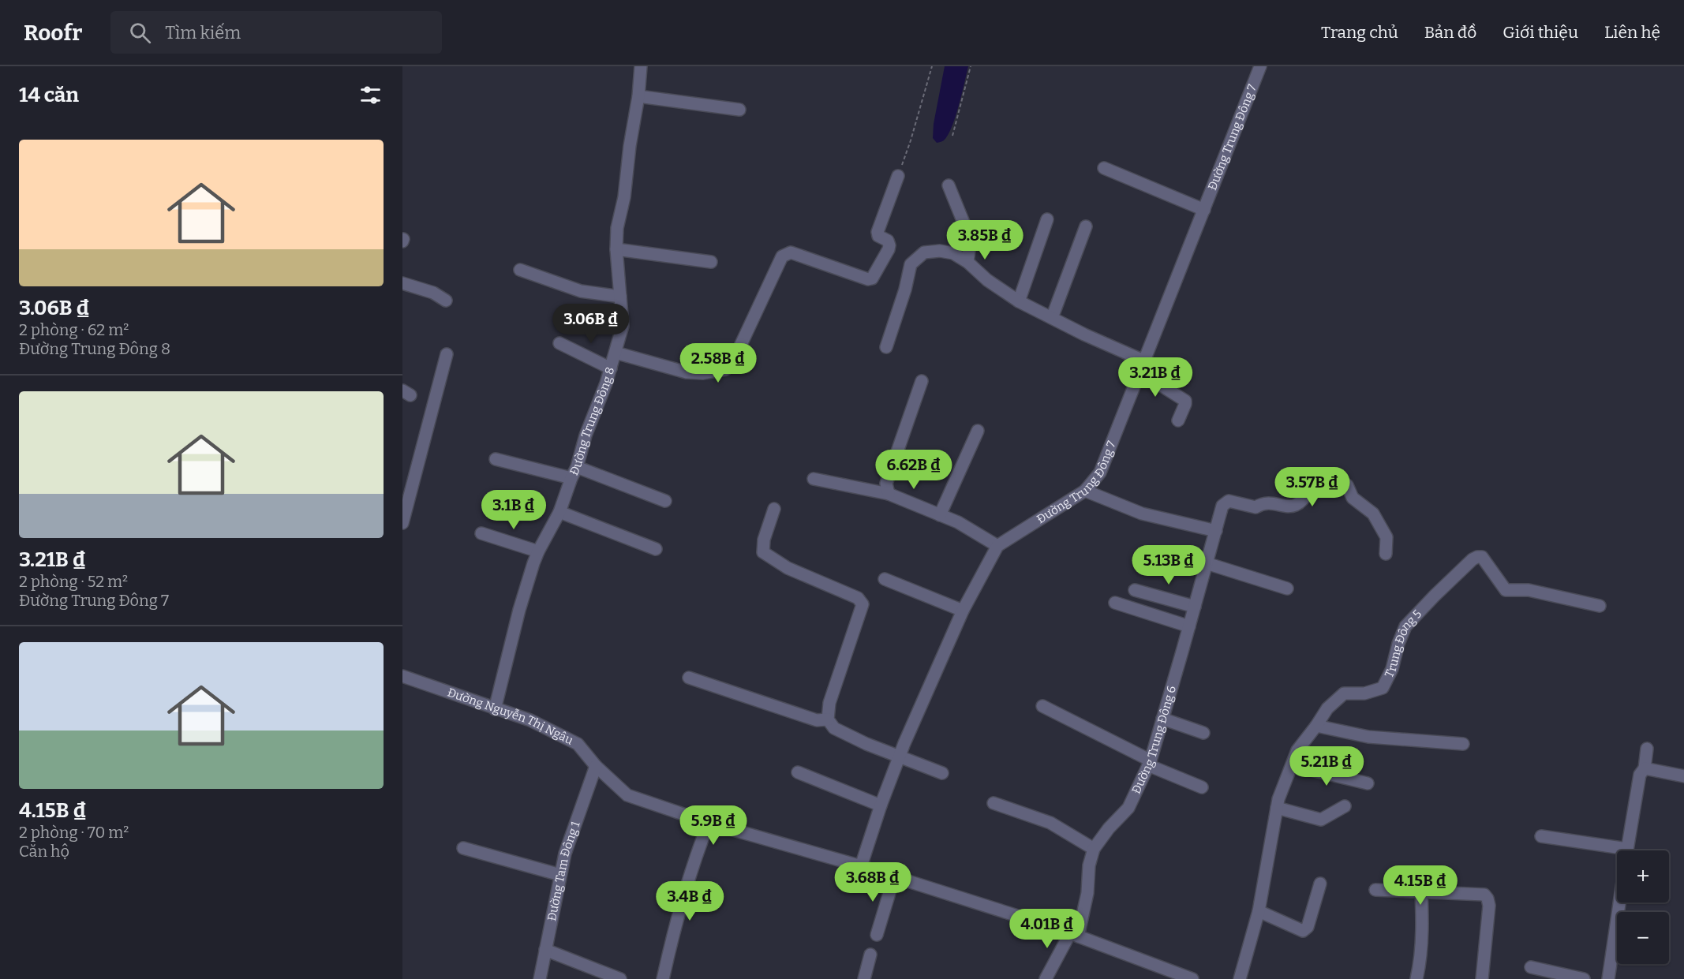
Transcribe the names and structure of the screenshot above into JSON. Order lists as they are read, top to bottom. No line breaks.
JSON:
{"streets":{"street":["Đường Trung Đông 7","Đường Trung Đông 8","Trung Đông 5","Đường Nguyễn Thị Ngâu","Đường Trung Đông 6","Đường Tam Đông 1"]},"crossings":[["Đường Trung Đông 7","Đường Nguyễn Thị Ngâu"],["Đường Trung Đông 8","Đường Nguyễn Thị Ngâu"],["Đường Nguyễn Thị Ngâu","Đường Trung Đông 6"],["Đường Nguyễn Thị Ngâu","Đường Tam Đông 1"]],"page":{"header":"Roofr","search":"Tìm kiếm","nav":["Trang chủ","Bản đồ","Giới thiệu","Liên hệ"],"heading":"14 căn","list":[{"name":"3.06B ₫","note":"2 phòng · 62 m² · Đường Trung Đông 8"},{"name":"3.21B ₫","note":"2 phòng · 52 m² · Đường Trung Đông 7"},{"name":"4.15B ₫","note":"2 phòng · 70 m² · Căn hộ"}],"price":["3.85B ₫","3.06B ₫","2.58B ₫","3.21B ₫","6.62B ₫","3.57B ₫","3.1B ₫","5.13B ₫","5.21B ₫","5.9B ₫","3.68B ₫","4.15B ₫","3.4B ₫","4.01B ₫"],"map_buttons":["+","−"]}}
